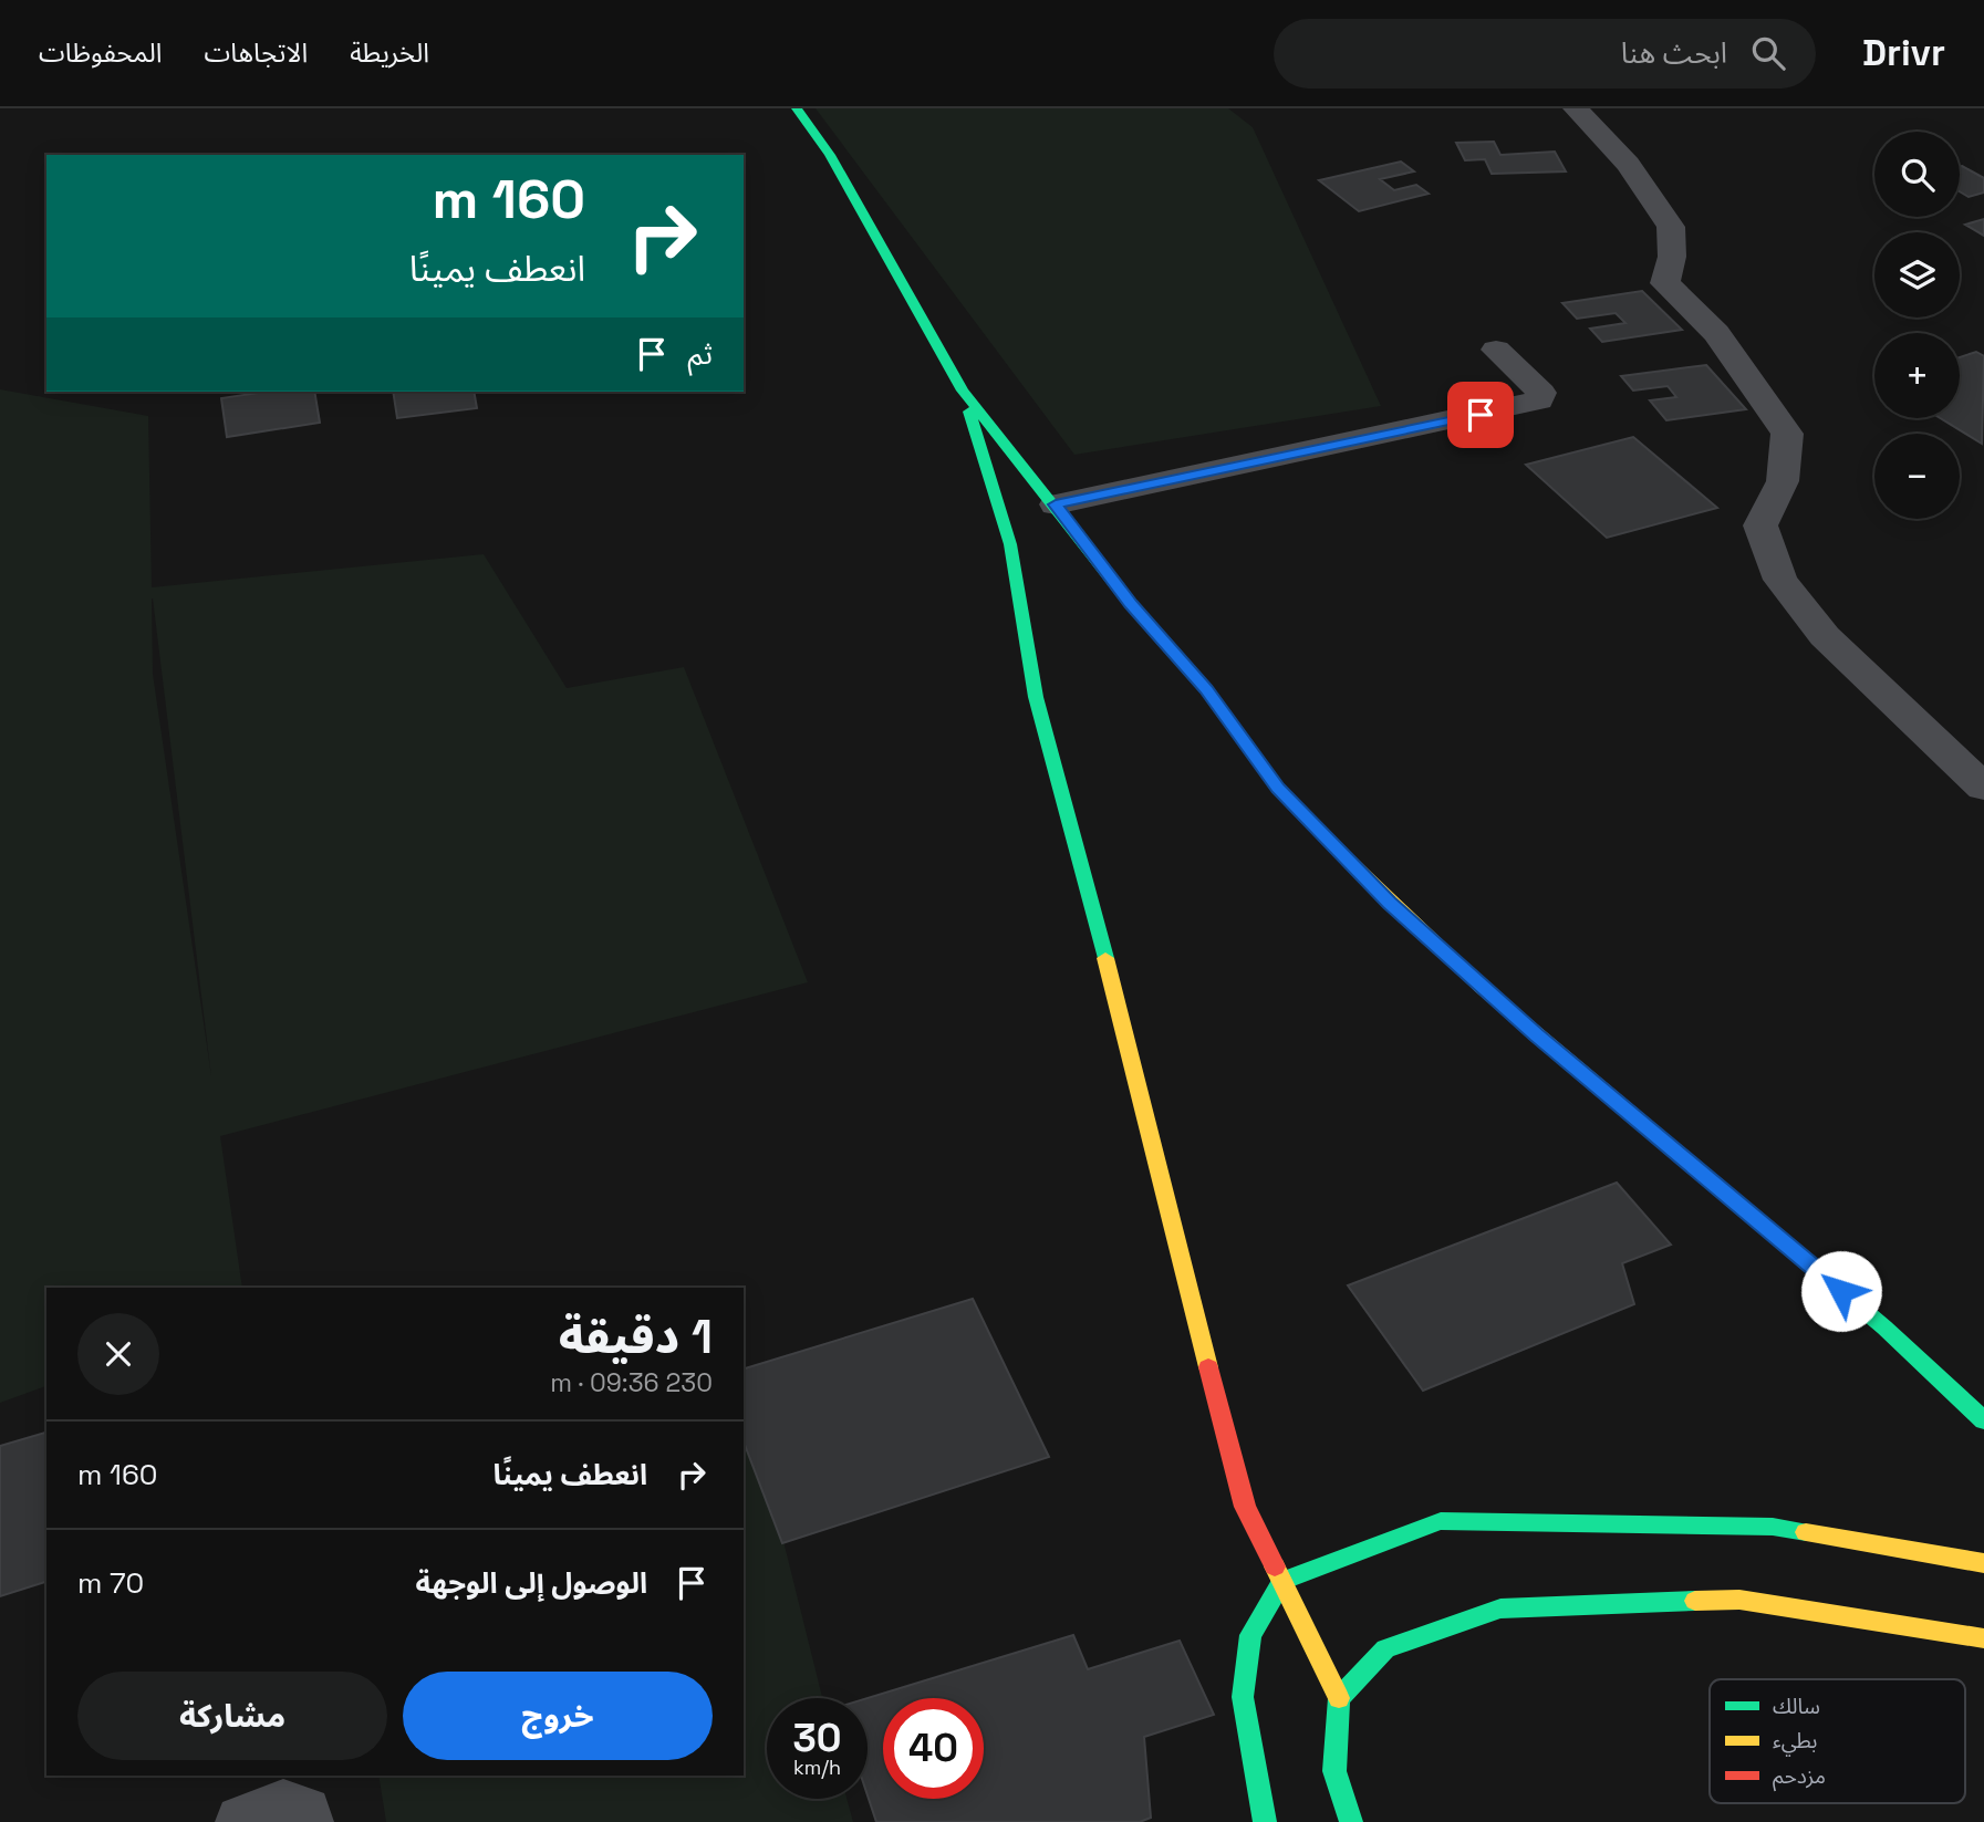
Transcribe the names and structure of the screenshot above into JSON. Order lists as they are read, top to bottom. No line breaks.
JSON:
{"legend":["سالك","بطيء","مزدحم"],"page":{"header":"Drivr","search":"ابحث هنا","nav":["الخريطة","الاتجاهات","المحفوظات"],"map_buttons":["+","−"],"turn":["160 m","انعطف يمينًا"],"then":"ثم","heading":["1 دقيقة","230 m · 09:36"],"list":[{"name":"انعطف يمينًا","value":"160 m"},{"name":"الوصول إلى الوجهة","value":"70 m"}],"buttons":["خروج","مشاركة"],"speed":"30 km/h","limit":"40"}}
